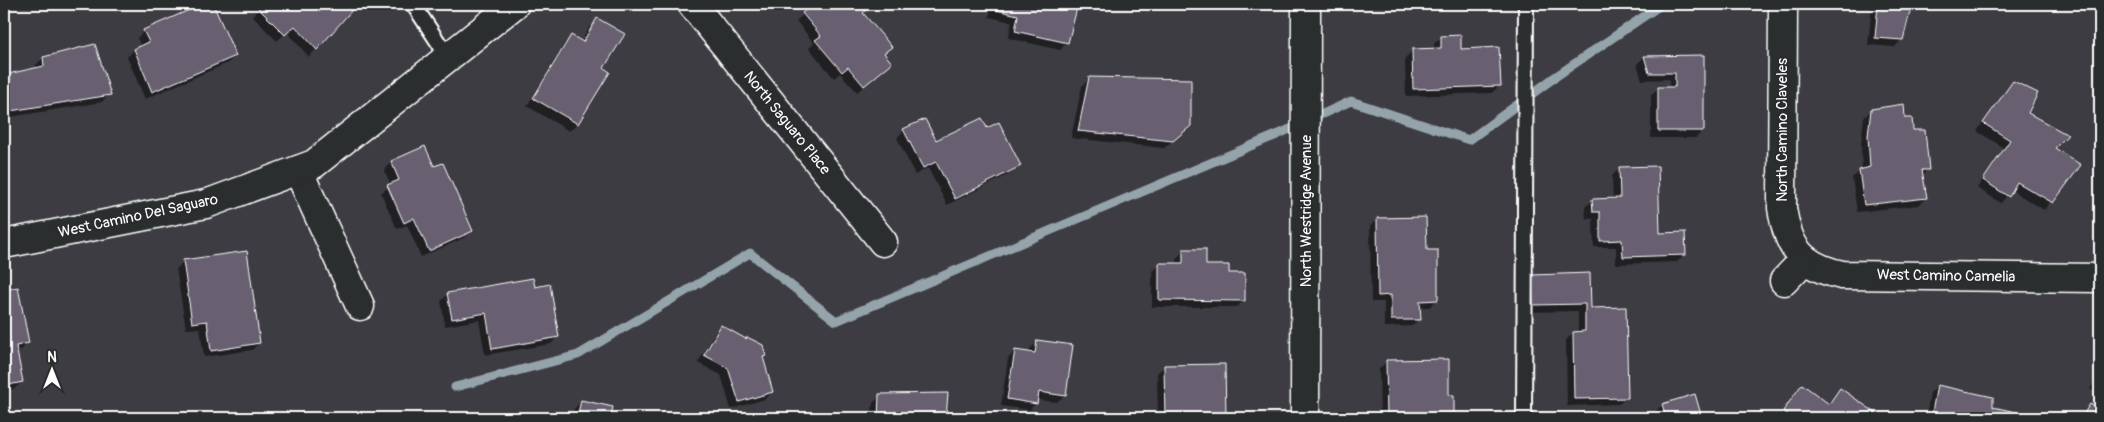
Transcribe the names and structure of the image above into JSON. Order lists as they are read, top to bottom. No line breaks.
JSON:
{"streets":{"street":["North Saguaro Place","North Camino Claveles","North Westridge Avenue","West Camino Del Saguaro","West Camino Camelia"]},"crossings":[["North Camino Claveles","West Camino Camelia"]],"north":"top"}
